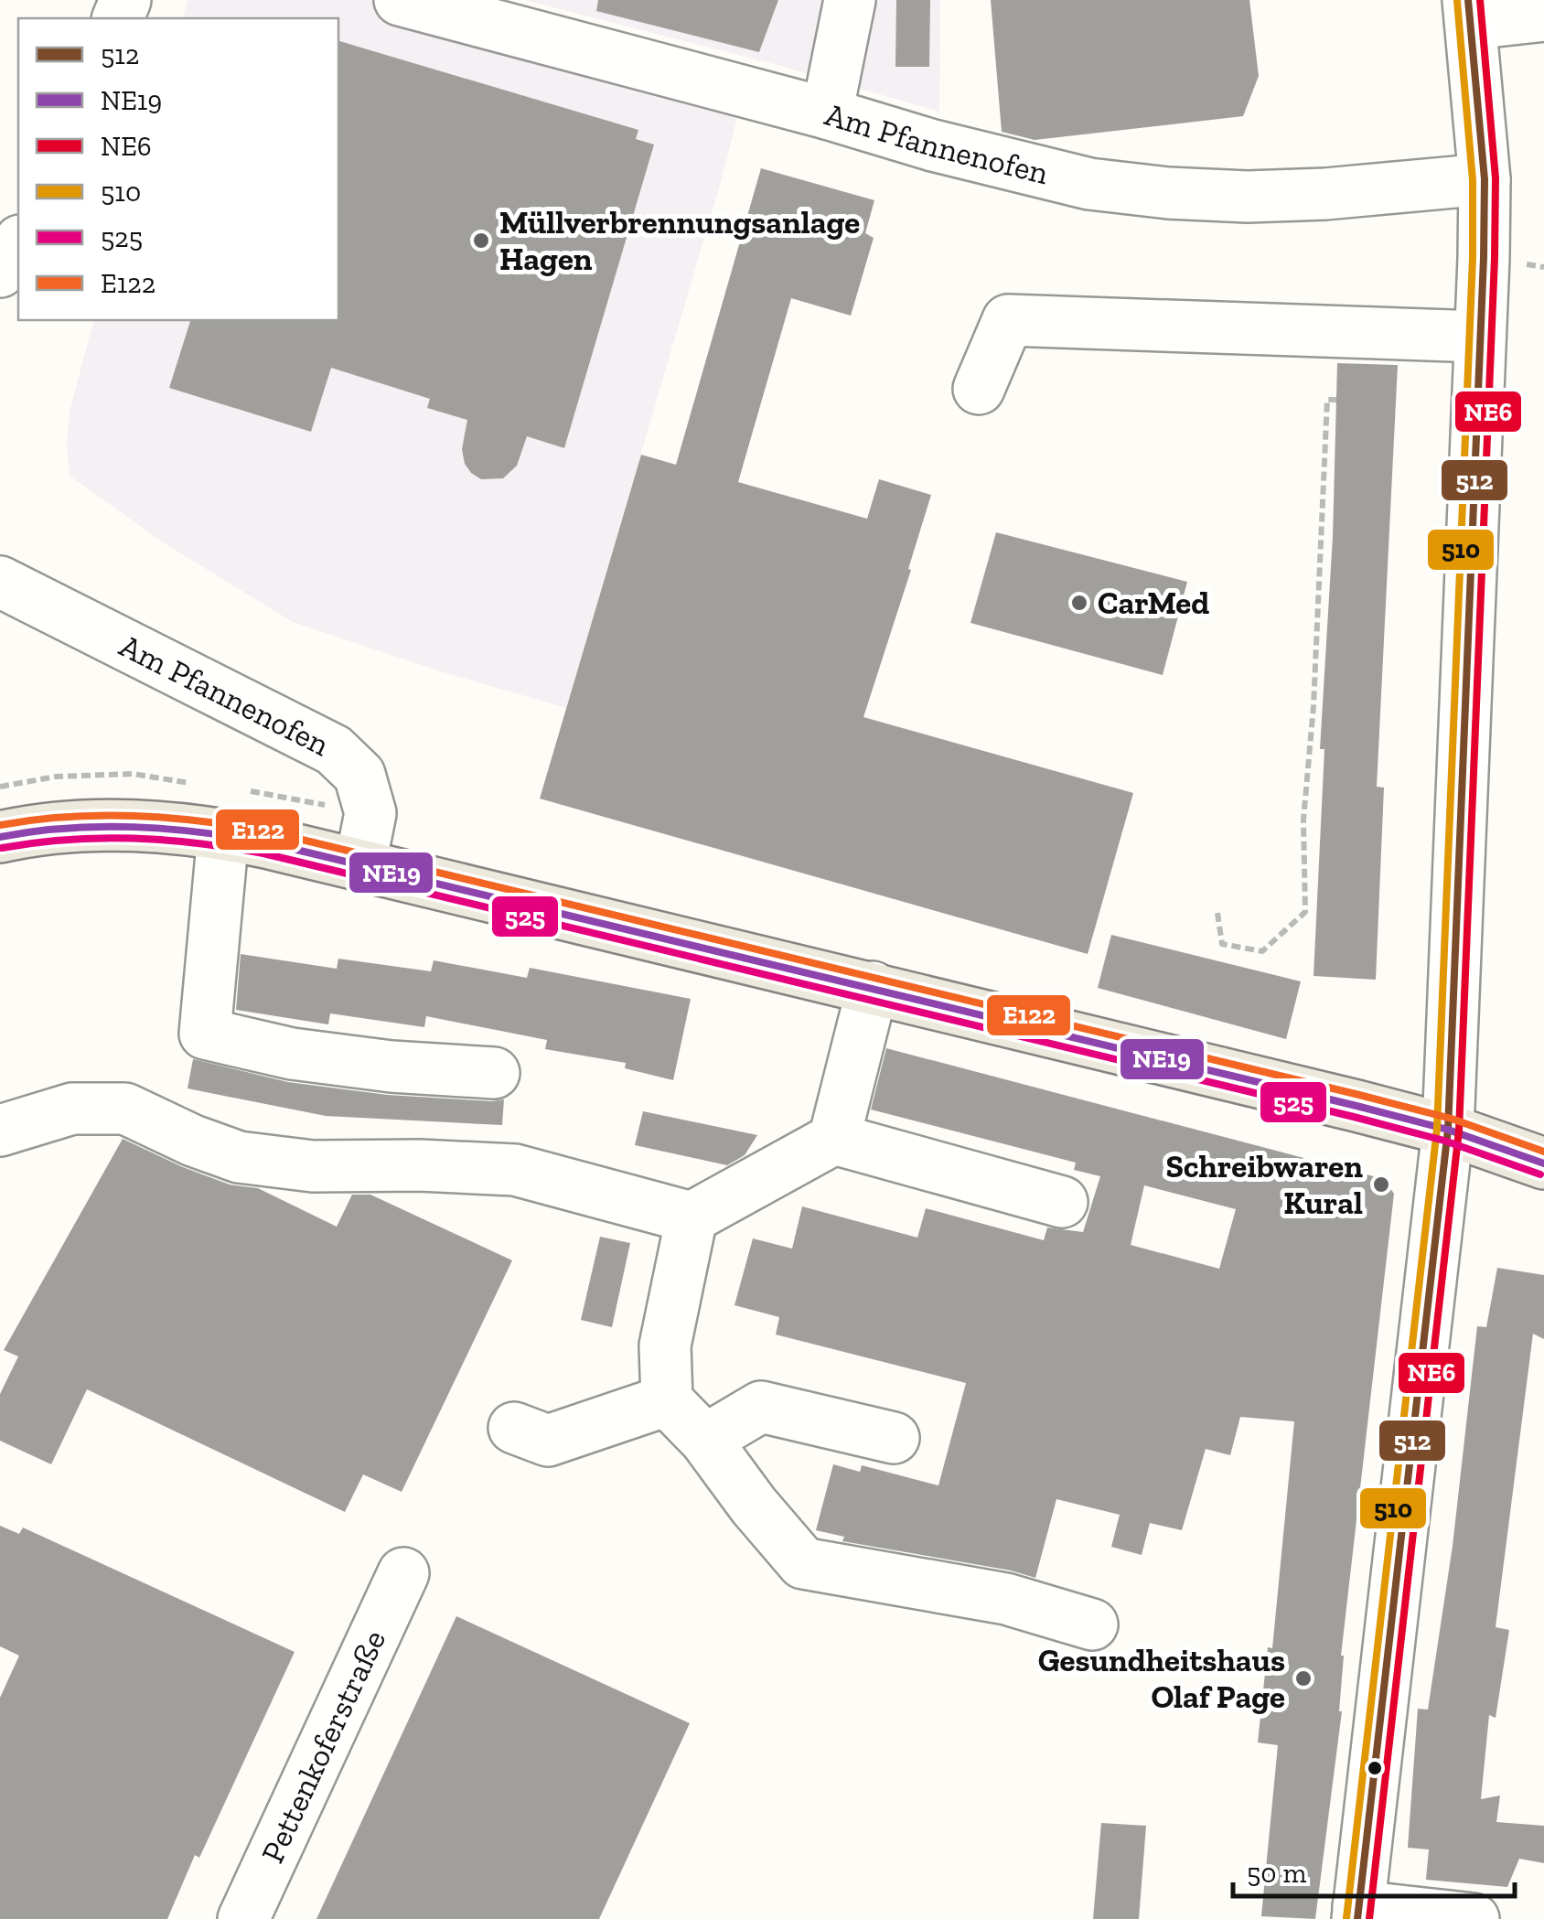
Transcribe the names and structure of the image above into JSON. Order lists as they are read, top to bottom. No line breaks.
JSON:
{"streets":{"street":["Am Pfannenofen","Pettenkoferstraße"]},"places":["Müllverbrennungsanlage Hagen","CarMed","Schreibwaren Kural","Gesundheitshaus Olaf Page"],"lines":["transit line 512","transit line NE6","transit line 510","transit line E122","transit line NE19","transit line 525"],"legend":["512","NE19","NE6","510","525","E122"],"scale_bar":"50 m"}
